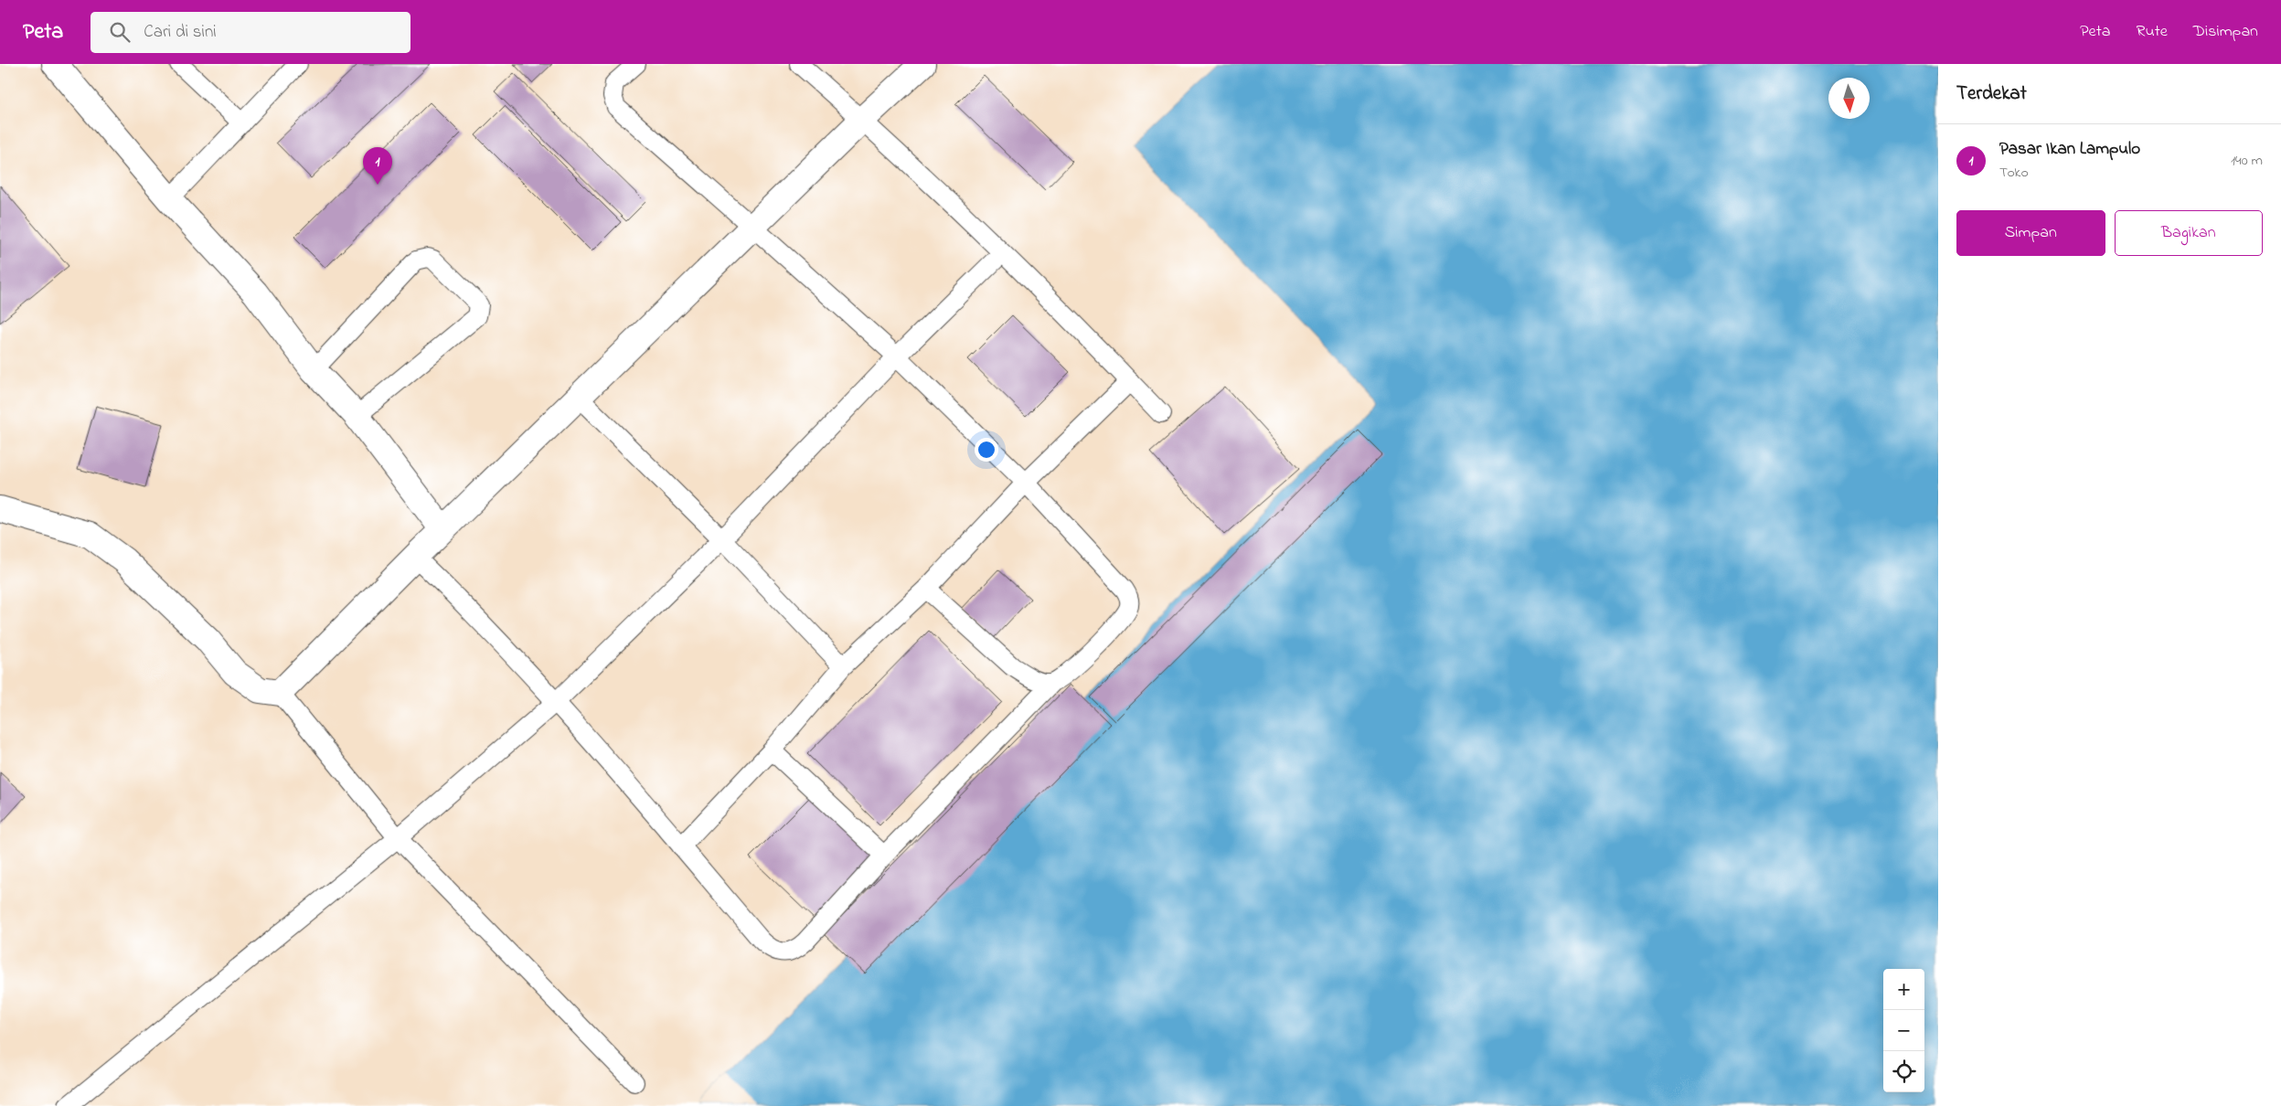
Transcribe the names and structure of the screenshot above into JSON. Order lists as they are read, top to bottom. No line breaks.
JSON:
{"north":"bottom","page":{"header":"Peta","search":"Cari di sini","nav":["Peta","Rute","Disimpan"],"heading":"Terdekat","list":[{"mark":"1","name":"Pasar Ikan Lampulo","note":"Toko","value":"140 m"}],"pins":"1","buttons":["Simpan","Bagikan"],"map_buttons":["+","−"]}}
